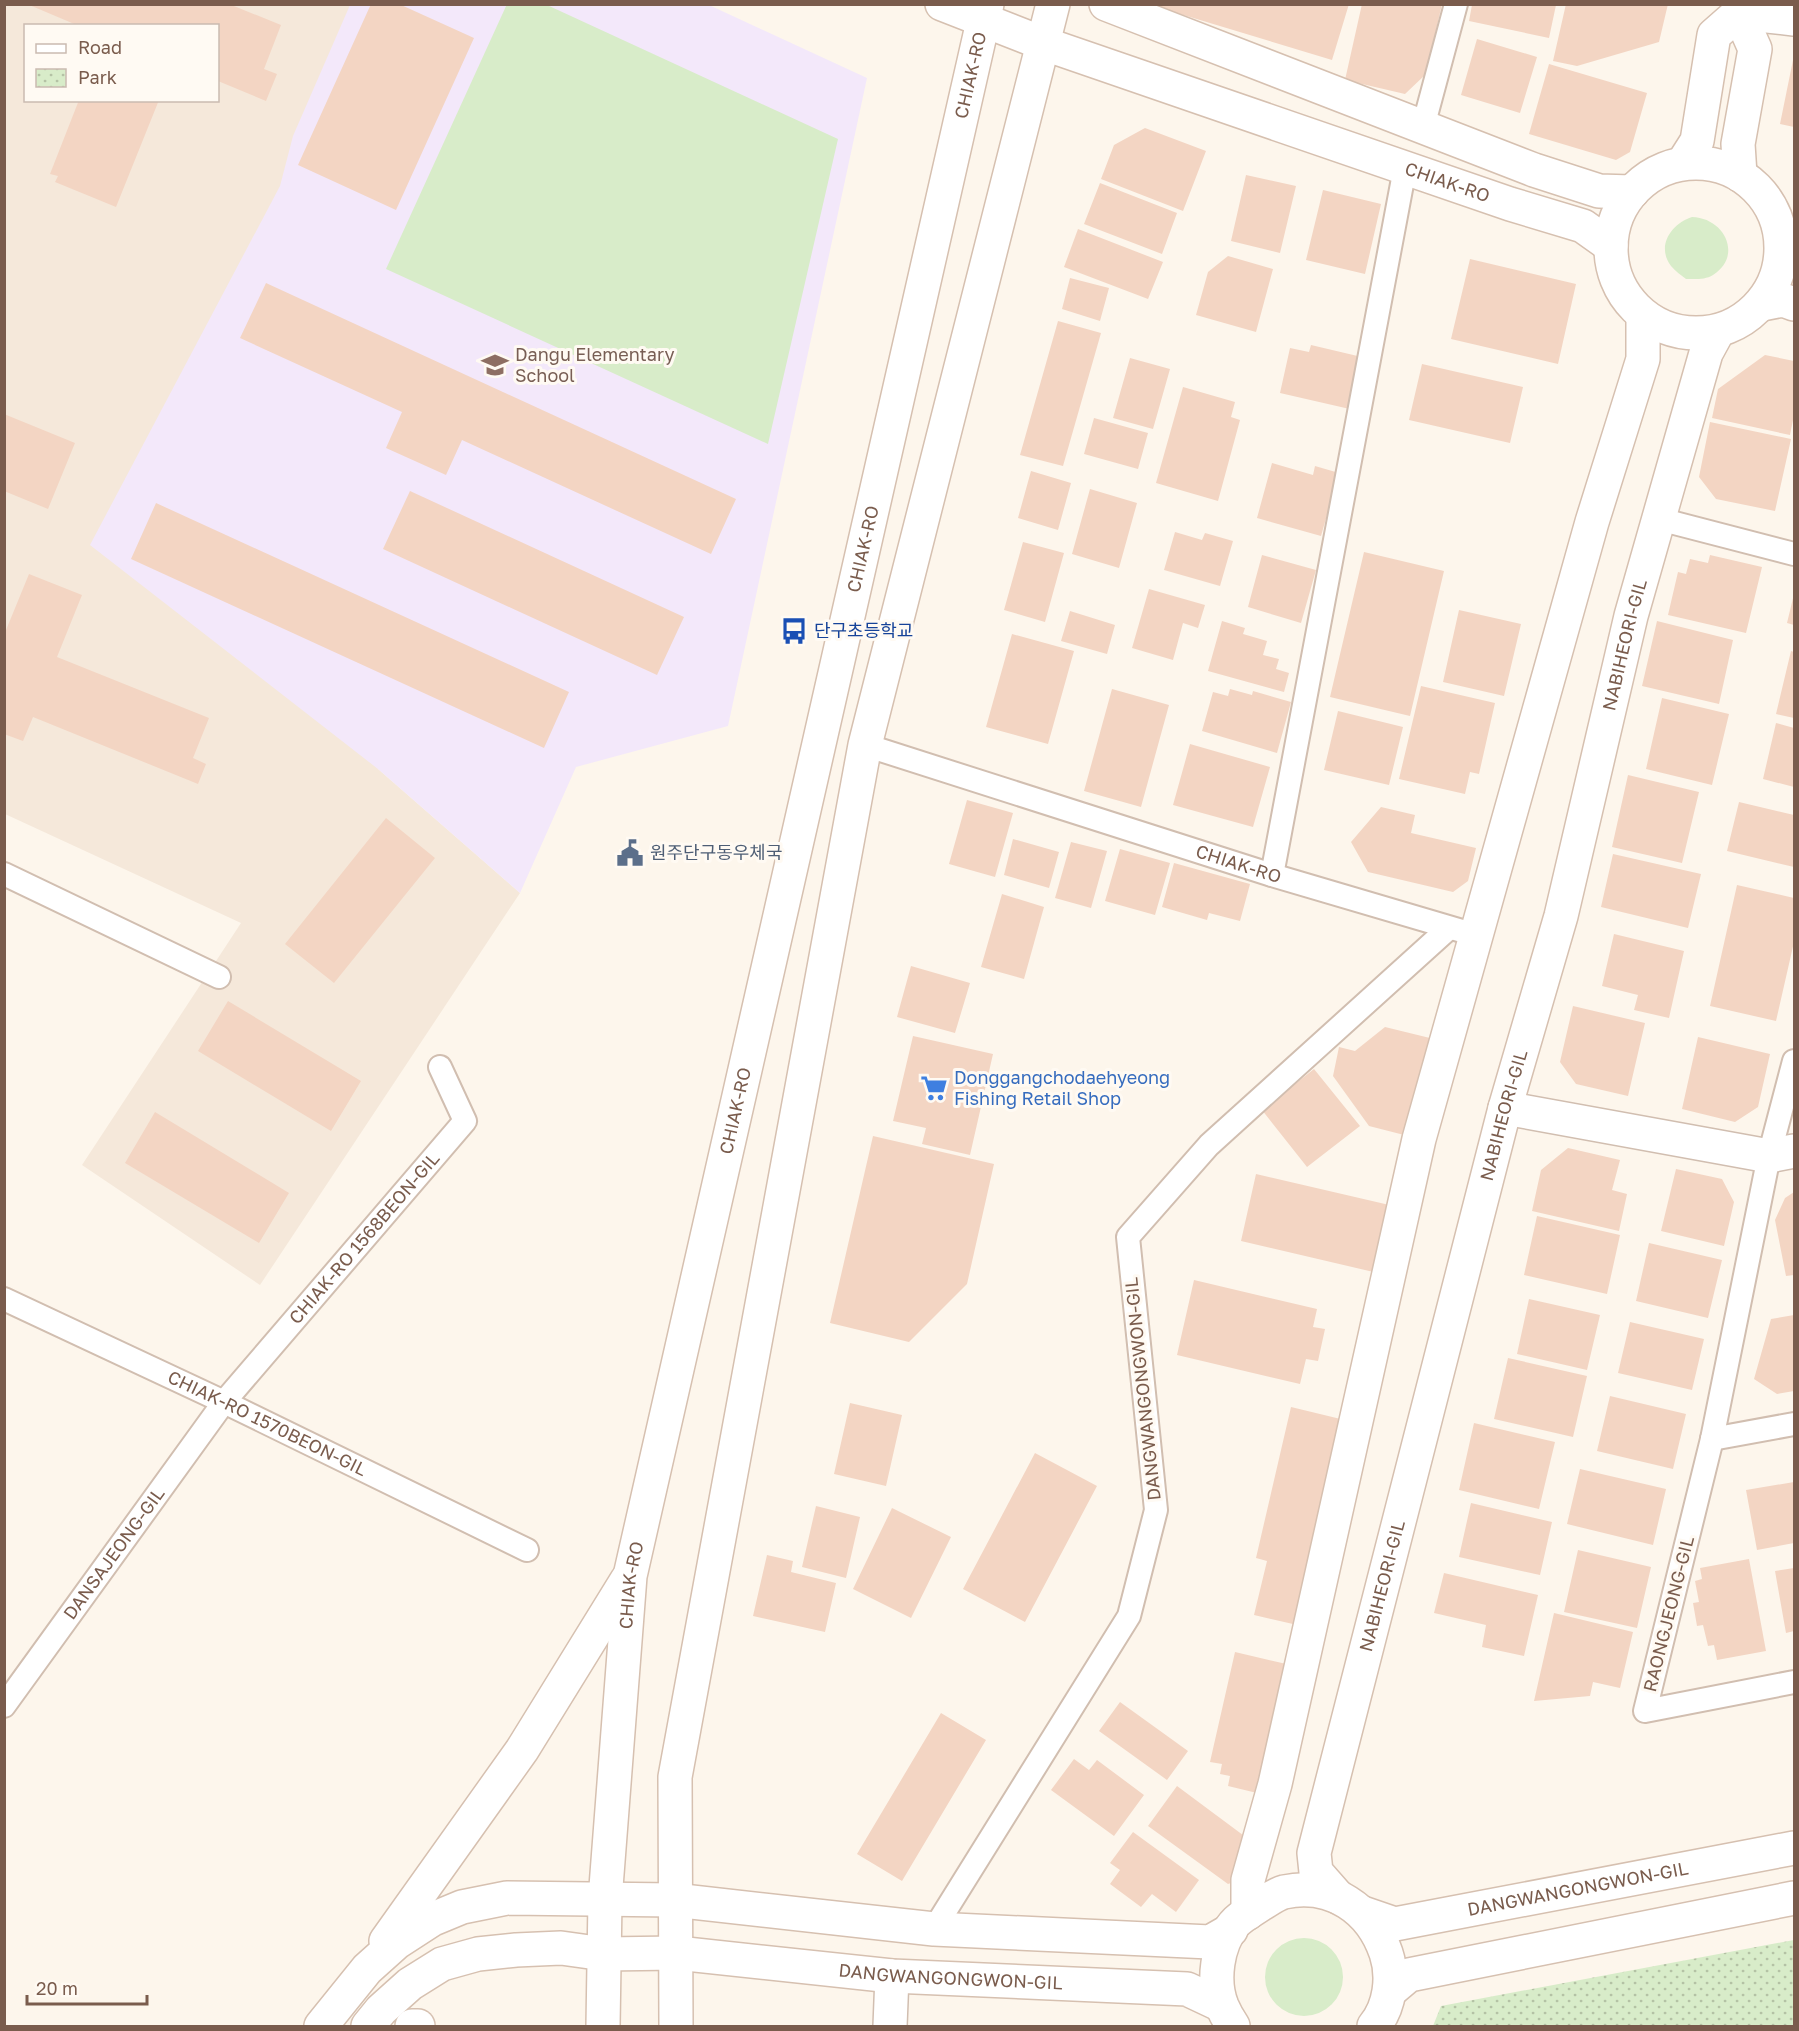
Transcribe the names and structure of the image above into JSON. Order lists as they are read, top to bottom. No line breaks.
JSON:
{"streets":{"street":["CHIAK-RO","NABIHEORI-GIL","DANGWANGONGWON-GIL"],"lane":["CHIAK-RO 1568BEON-GIL","CHIAK-RO 1570BEON-GIL","DANSAJEONG-GIL","RAONGJEONG-GIL"]},"crossings":[["CHIAK-RO","NABIHEORI-GIL"],["CHIAK-RO","DANGWANGONGWON-GIL"],["NABIHEORI-GIL","DANGWANGONGWON-GIL"],["CHIAK-RO 1568BEON-GIL","CHIAK-RO 1570BEON-GIL"],["CHIAK-RO 1568BEON-GIL","DANSAJEONG-GIL"],["CHIAK-RO 1570BEON-GIL","DANSAJEONG-GIL"]],"places":{"school or university":["Dangu Elementary School"],"bus stop":["단구초등학교"],"public building":["원주단구동우체국"],"supermarket":["Donggangchodaehyeong Fishing Retail Shop"]},"legend":["Road","Park"],"scale_bar":"20 m"}
